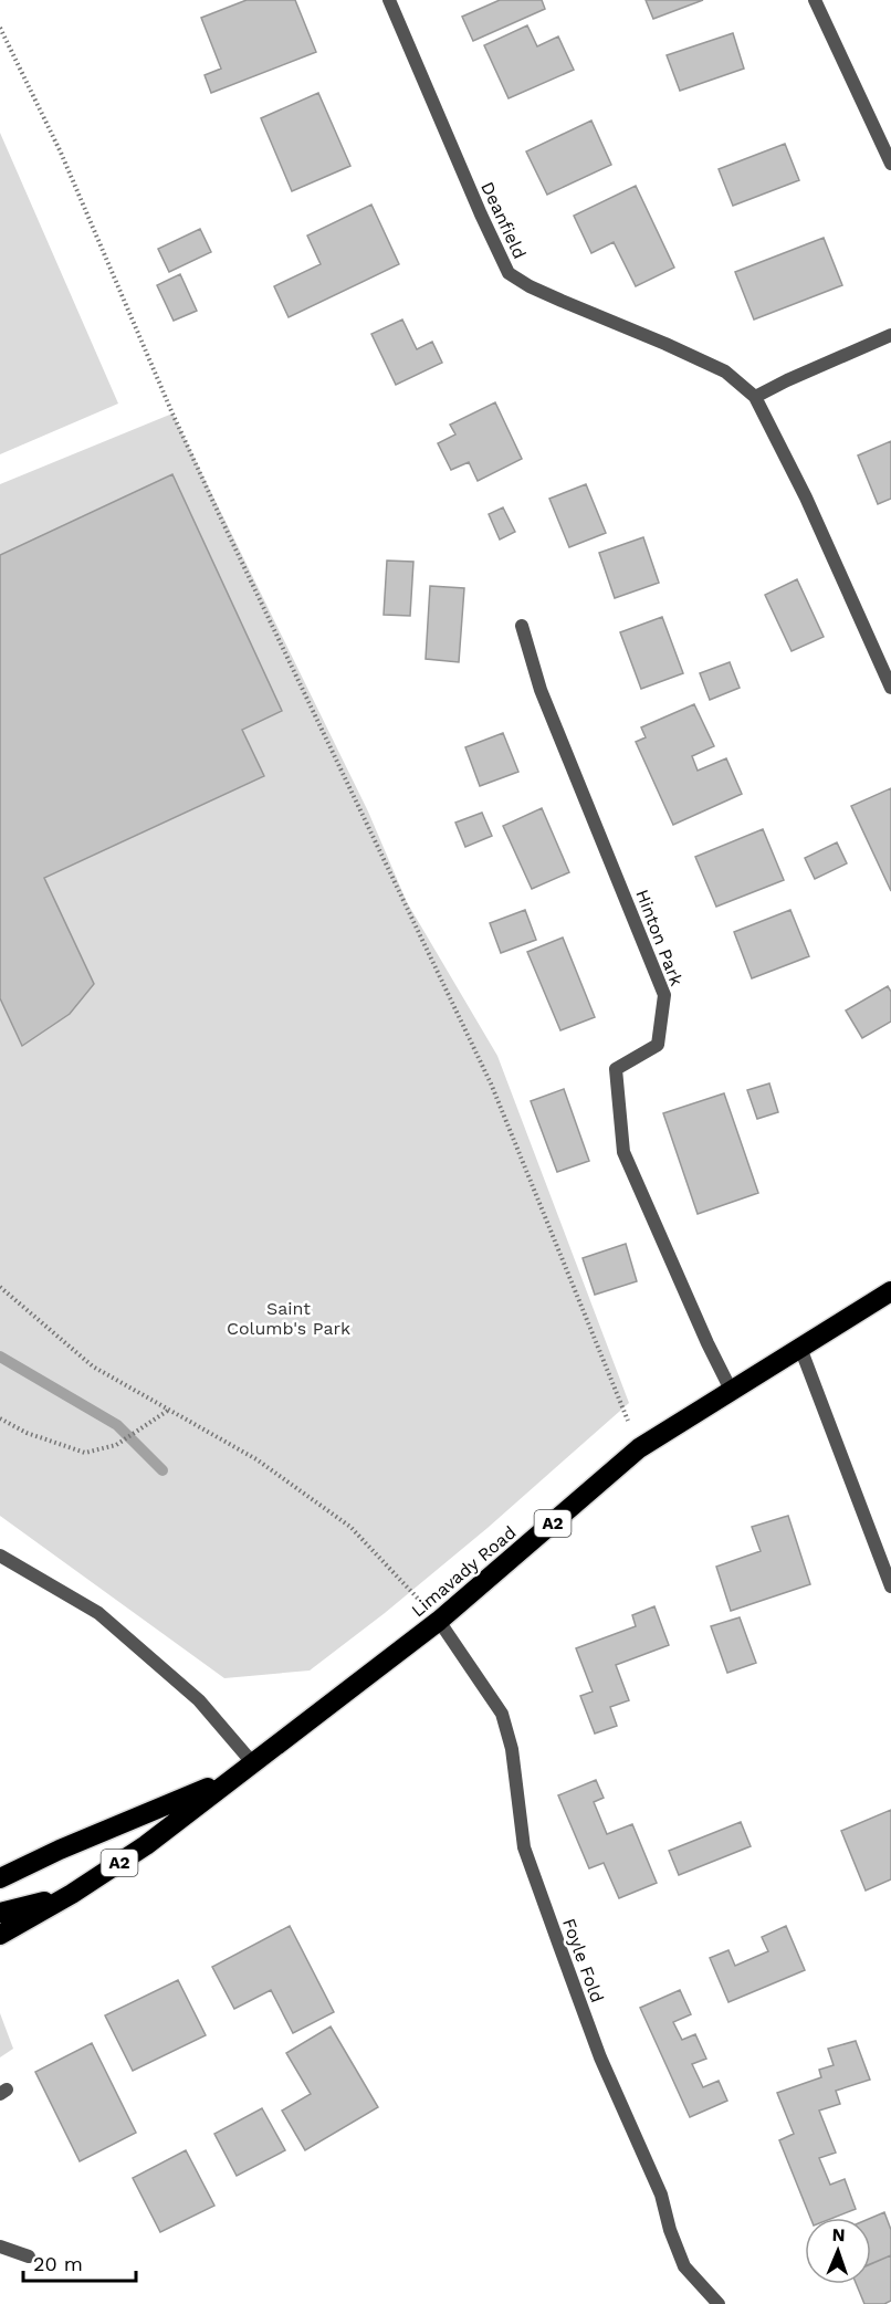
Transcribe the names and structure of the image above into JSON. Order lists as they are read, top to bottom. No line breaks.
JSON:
{"streets":{"highway":["A2","Limavady Road"],"street":["Deanfield","Hinton Park","Foyle Fold"]},"crossings":[["Hinton Park","Limavady Road"],["Limavady Road","Foyle Fold"]],"parks":["Saint Columb's Park"],"scale_bar":"20 m","north":"top"}
